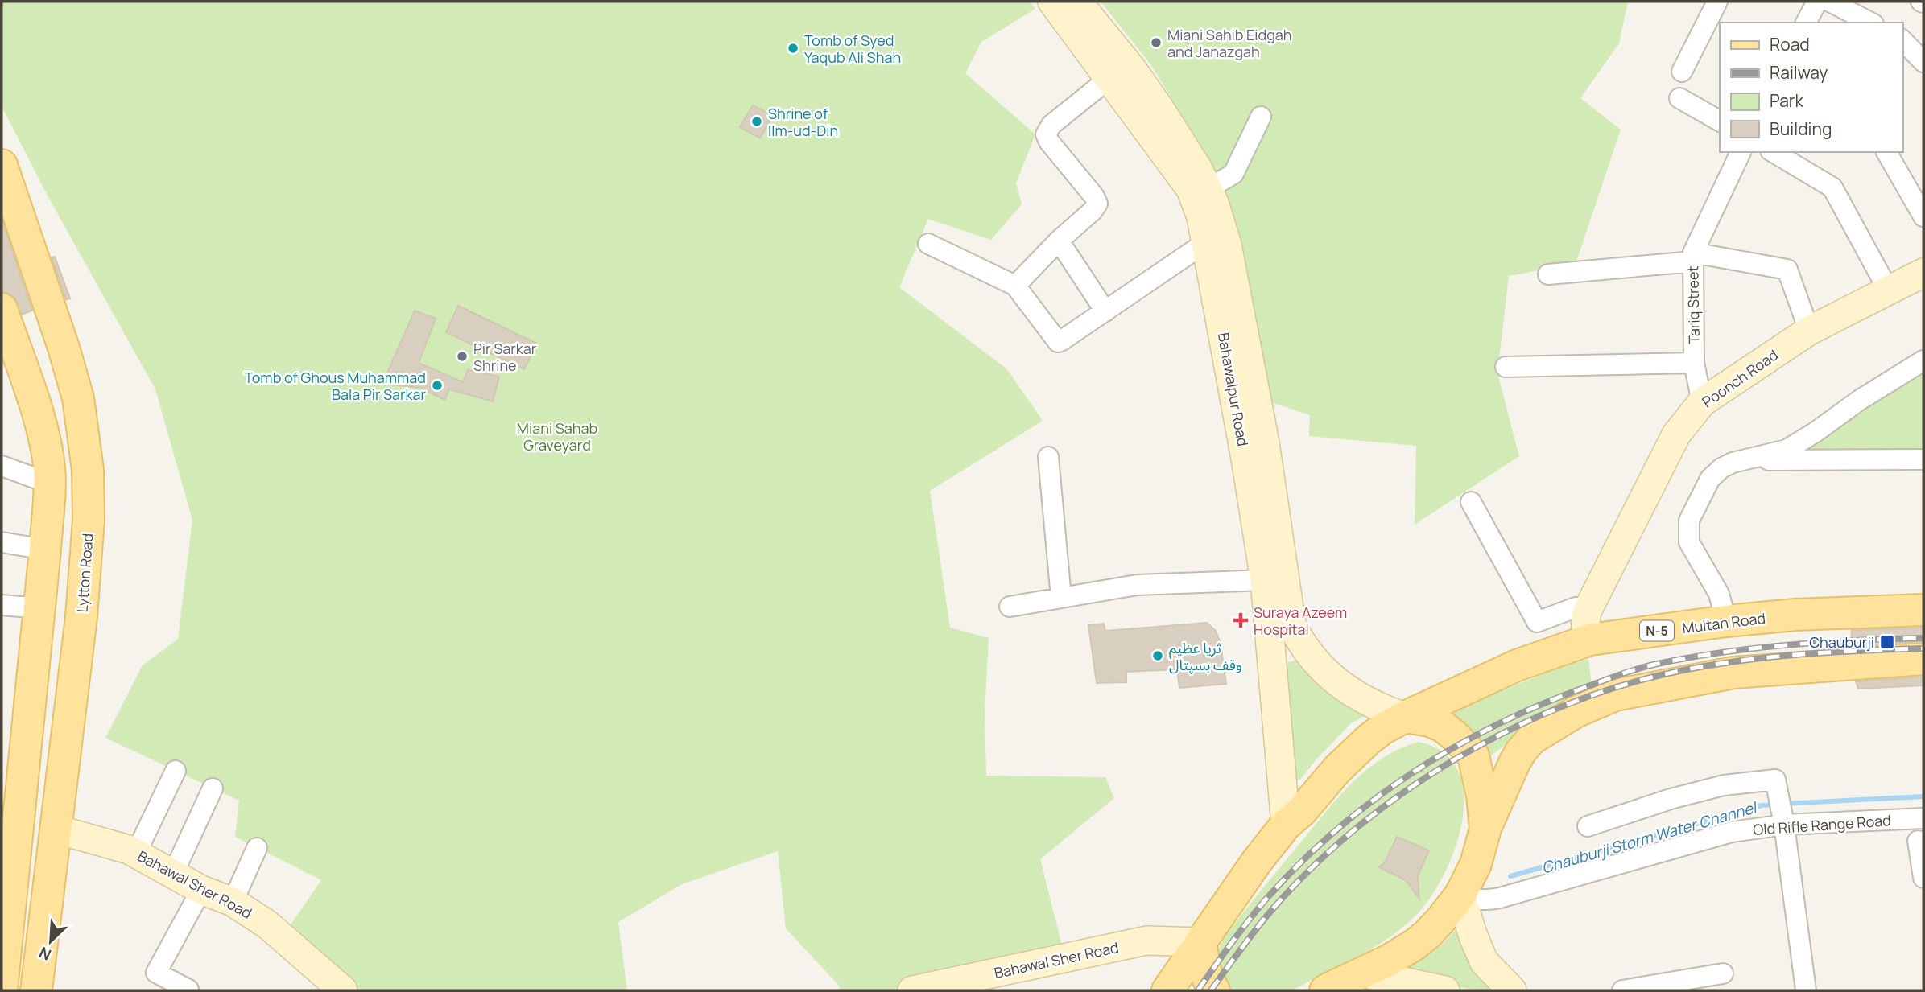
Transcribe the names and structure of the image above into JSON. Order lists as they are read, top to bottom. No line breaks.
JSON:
{"streets":{"main road":["Poonch Road","Bahawalpur Road","Lytton Road","Multan Road","N-5","Bahawal Sher Road"],"street":["Tariq Street","Old Rifle Range Road"]},"crossings":[["Tariq Street","Poonch Road"],["Poonch Road","Multan Road"],["Bahawalpur Road","Multan Road"],["Bahawalpur Road","N-5"],["Lytton Road","Bahawal Sher Road"],["Multan Road","N-5"],["N-5","Bahawal Sher Road"]],"water":["Chauburji Storm Water Channel"],"parks":["Miani Sahab Graveyard"],"places":{"other":["Miani Sahib Eidgah and Janazgah","Tomb of Syed Yaqub Ali Shah","Shrine of Ilm-ud-Din","Pir Sarkar Shrine","Tomb of Ghous Muhammad Bala Pir Sarkar","ثریا عظیم وقف ہسپتال"],"health":["Suraya Azeem Hospital"],"transit":["Chauburji"]},"legend":["Road","Railway","Park","Building"],"north":"bottom left"}
